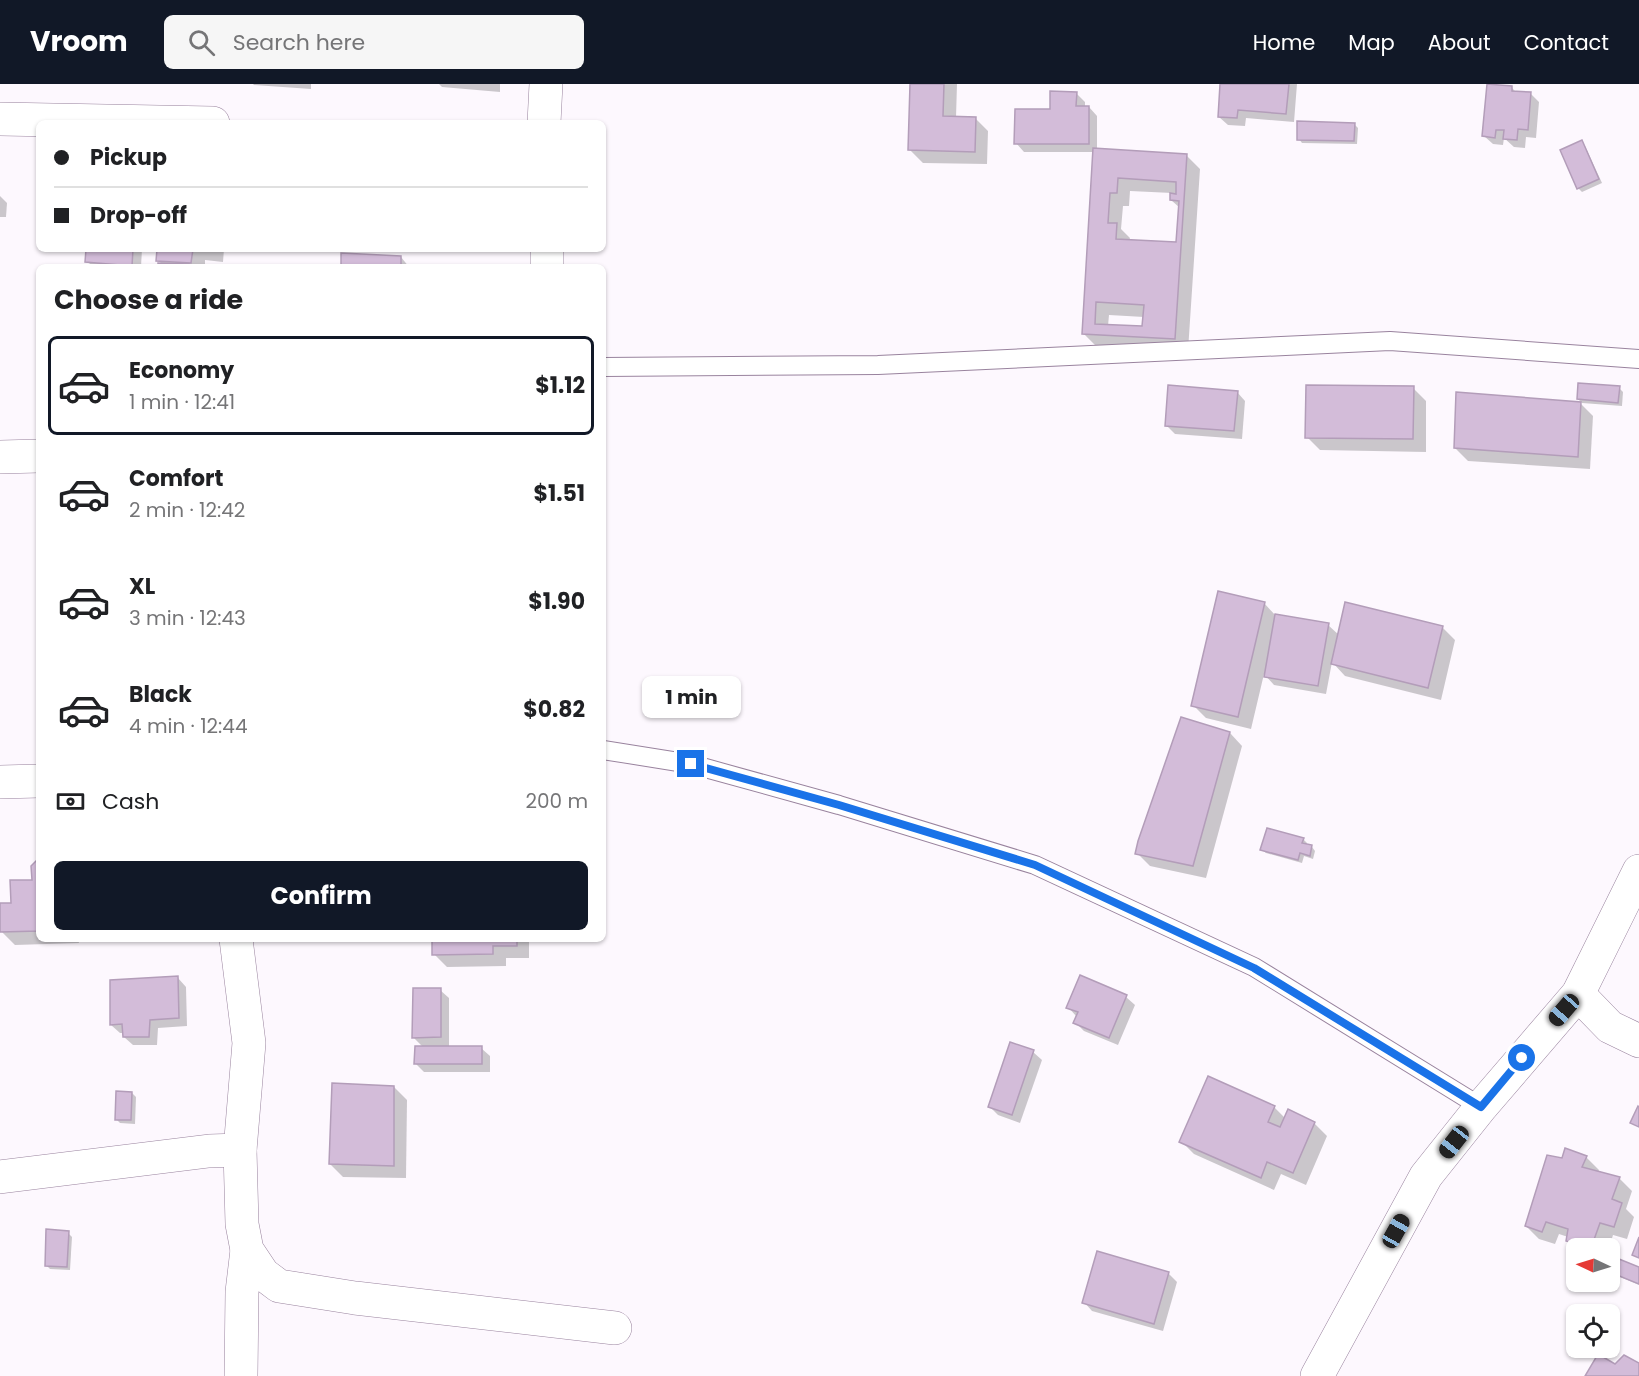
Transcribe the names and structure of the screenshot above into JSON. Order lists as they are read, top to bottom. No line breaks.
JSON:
{"north":"left","page":{"header":"Vroom","search":"Search here","nav":["Home","Map","About","Contact"],"banner":["Pickup","Drop-off"],"heading":"Choose a ride","list":[{"name":"Economy","note":"1 min · 12:41","value":"$1.12"},{"name":"Comfort","note":"2 min · 12:42","value":"$1.51"},{"name":"XL","note":"3 min · 12:43","value":"$1.90"},{"name":"Black","note":"4 min · 12:44","value":"$0.82"}],"bubble":"1 min","pay":["Cash","200 m"],"buttons":"Confirm"}}
